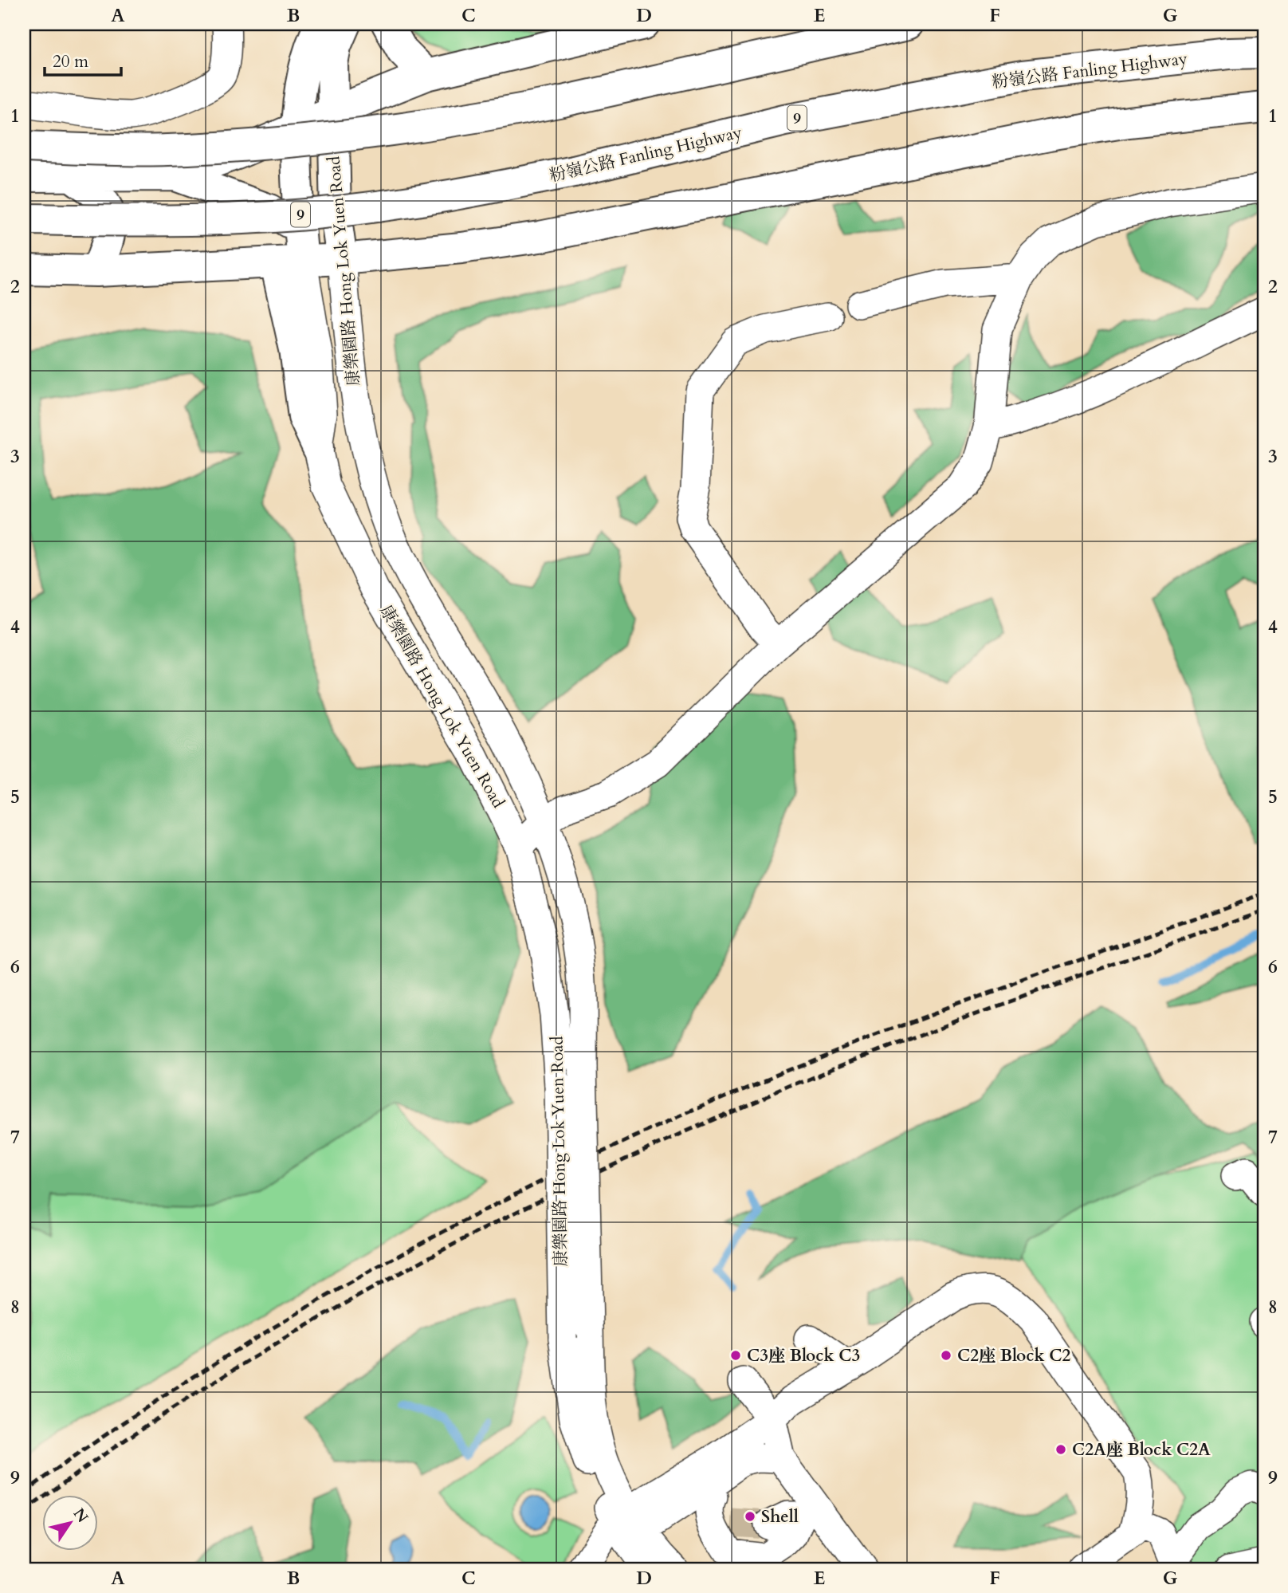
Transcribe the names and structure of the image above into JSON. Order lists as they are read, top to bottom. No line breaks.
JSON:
{"streets":{"main road":["粉嶺公路 Fanling Highway","9","康樂園路 Hong Lok Yuen Road"]},"places":["C3座 Block C3","C2座 Block C2","C2A座 Block C2A","Shell"],"scale_bar":"20 m","north":"top right","grid":{"columns":["A","B","C","D","E","F","G"],"rows":["1","2","3","4","5","6","7","8","9"]}}
